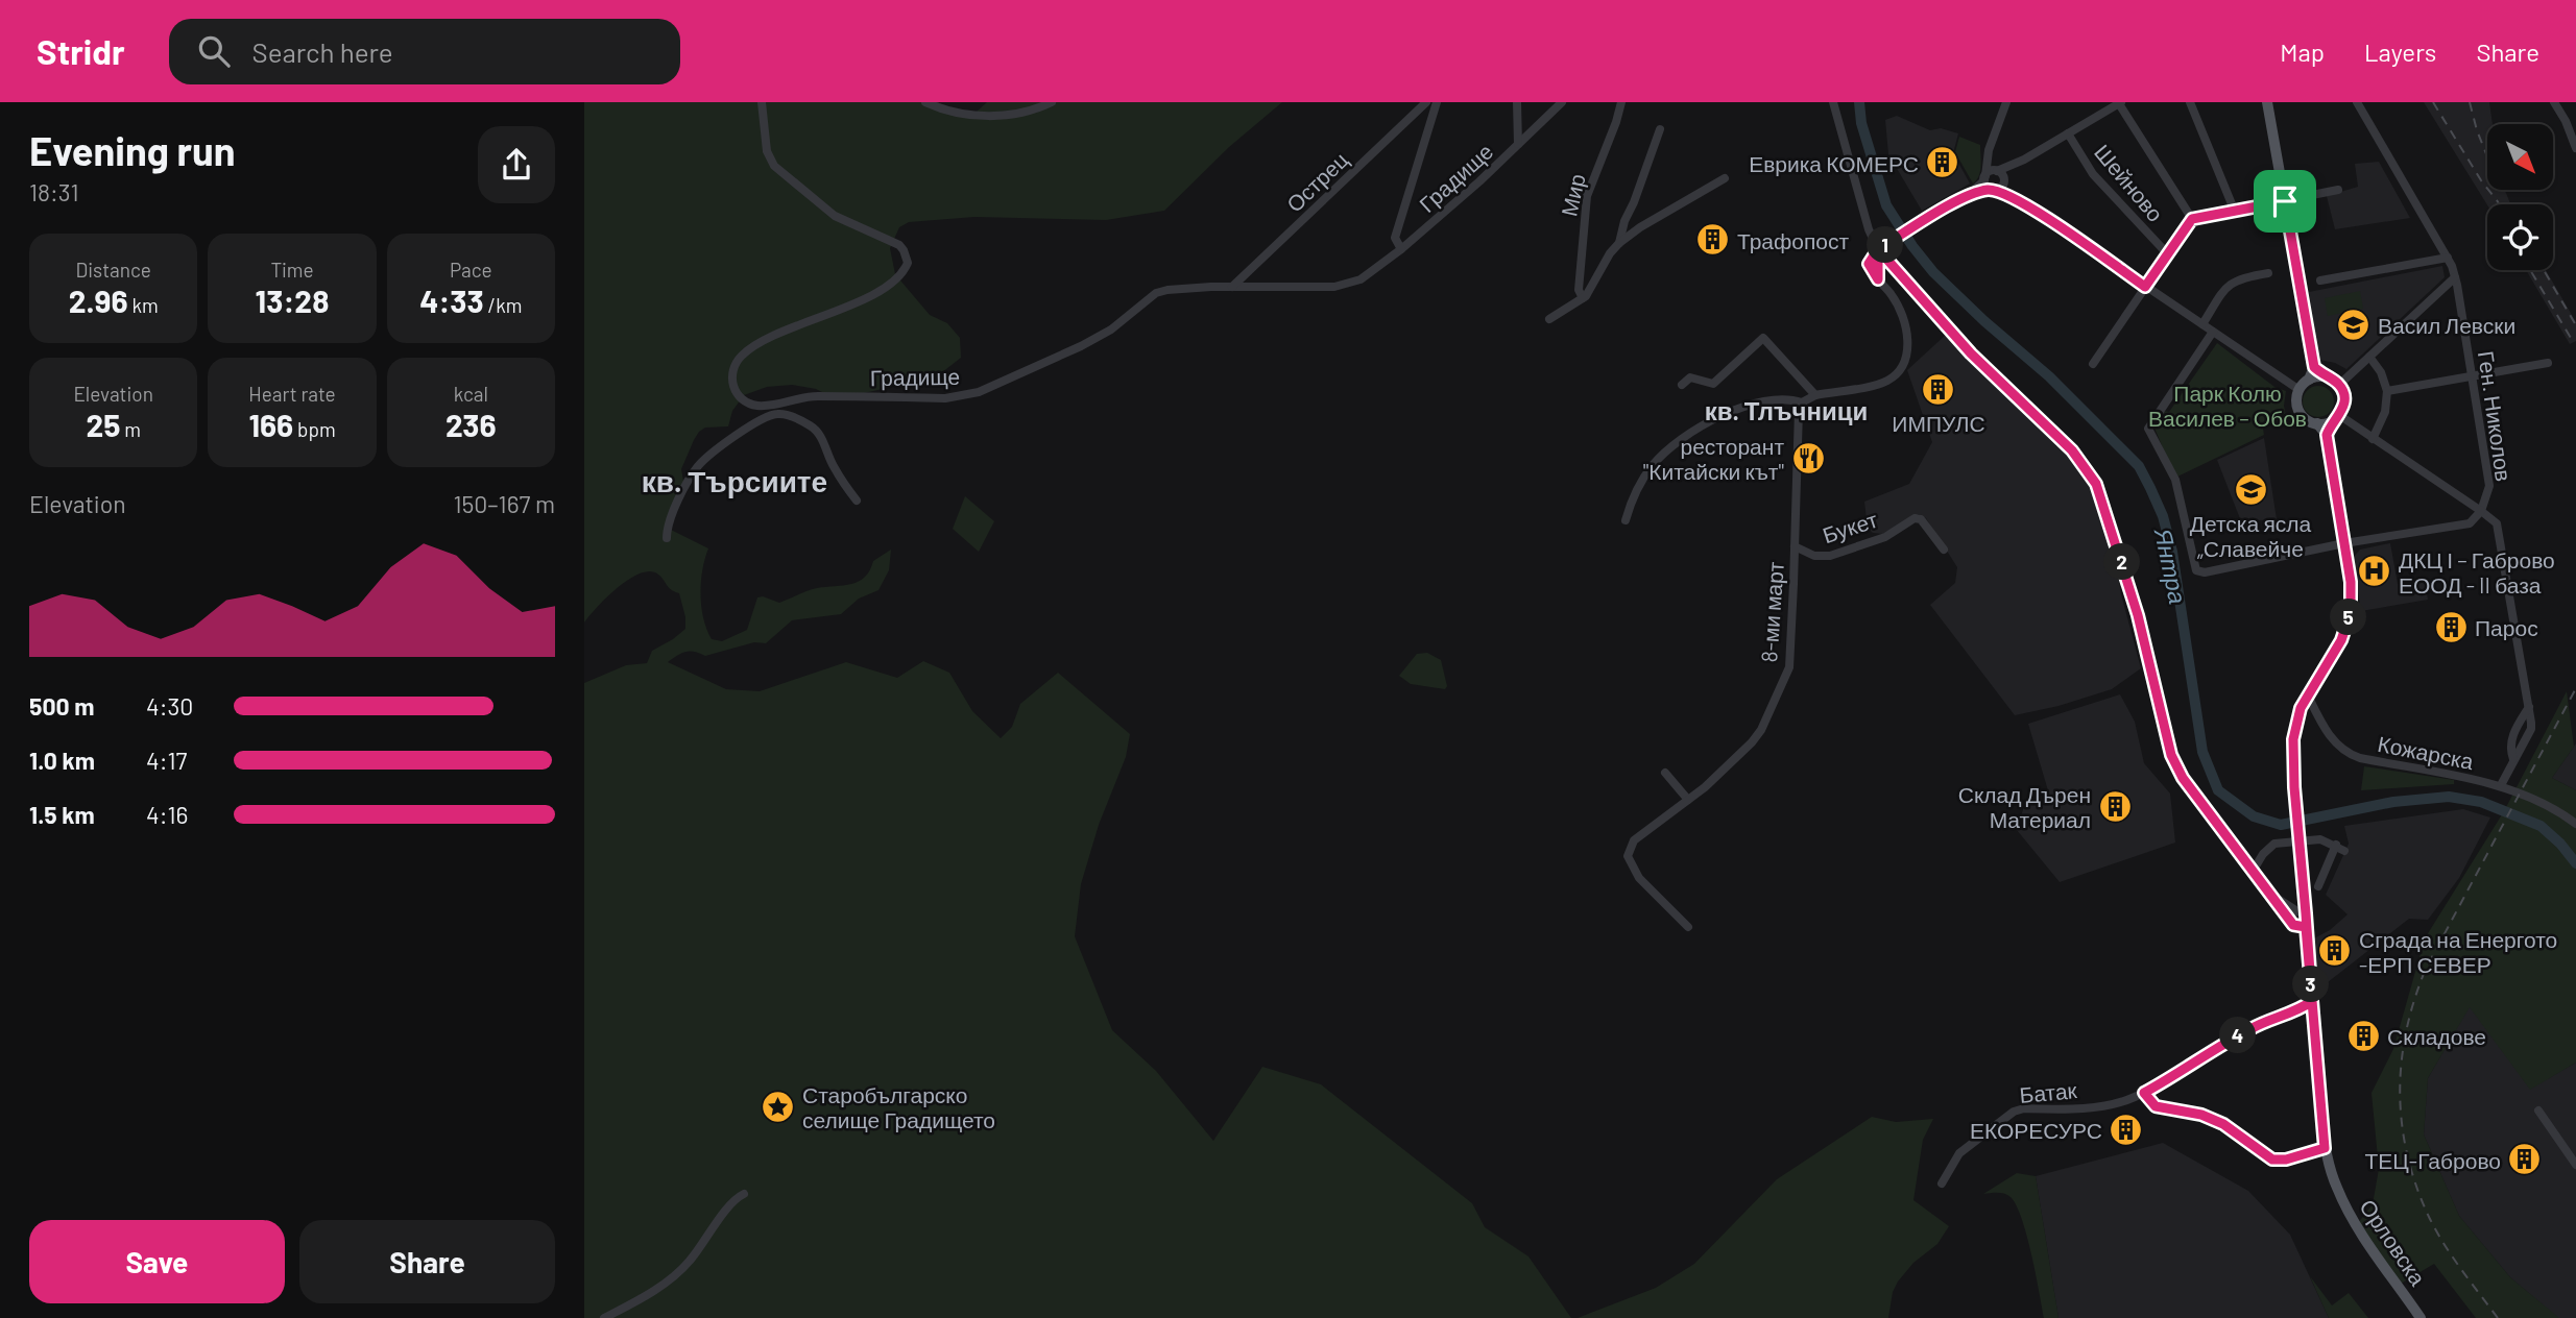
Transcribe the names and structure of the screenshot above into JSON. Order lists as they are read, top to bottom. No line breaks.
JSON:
{"streets":{"main road":["Орловска"],"street":["Градище","Острец","Шейново","Мир","Ген. Николов","Букет","8-ми март","Кожарска","Батак"]},"crossings":[["Градище","Острец"],["Ген. Николов","Кожарска"],["Букет","8-ми март"],["Кожарска","Орловска"],["Батак","Орловска"]],"districts":["кв. Тлъчници","кв. Търсиите"],"water":["Янтра"],"parks":["Парк Колю Василев – Обов"],"places":{"building":["Еврика КОМЕРС","Трафопост","ИМПУЛС","Парос","Склад Дърен Материал","Сграда на Енергото -ЕРП СЕВЕР","Складове","ЕКОРЕСУРС","ТЕЦ-Габрово"],"school or university":["Васил Левски","Детска ясла „Славейче"],"restaurant":["ресторант \"Китайски кът\""],"hospital":["ДКЦ І – Габрово ЕООД - II база"],"place":["Старобългарско селище Градището"]},"north":"bottom right","page":{"header":"Stridr","search":"Search here","nav":["Map","Layers","Share"],"heading":["Evening run","18:31"],"stats":[["Distance","2.96 km"],["Time","13:28"],["Pace","4:33 /km"],["Elevation","25 m"],["Heart rate","166 bpm"],["kcal","236"]],"pins":["1","2","5","3","4"],"chart":["Elevation","150–167 m"],"list":[{"name":"500 m","note":"4:30"},{"name":"1.0 km","note":"4:17"},{"name":"1.5 km","note":"4:16"}],"buttons":["Save","Share"]}}
